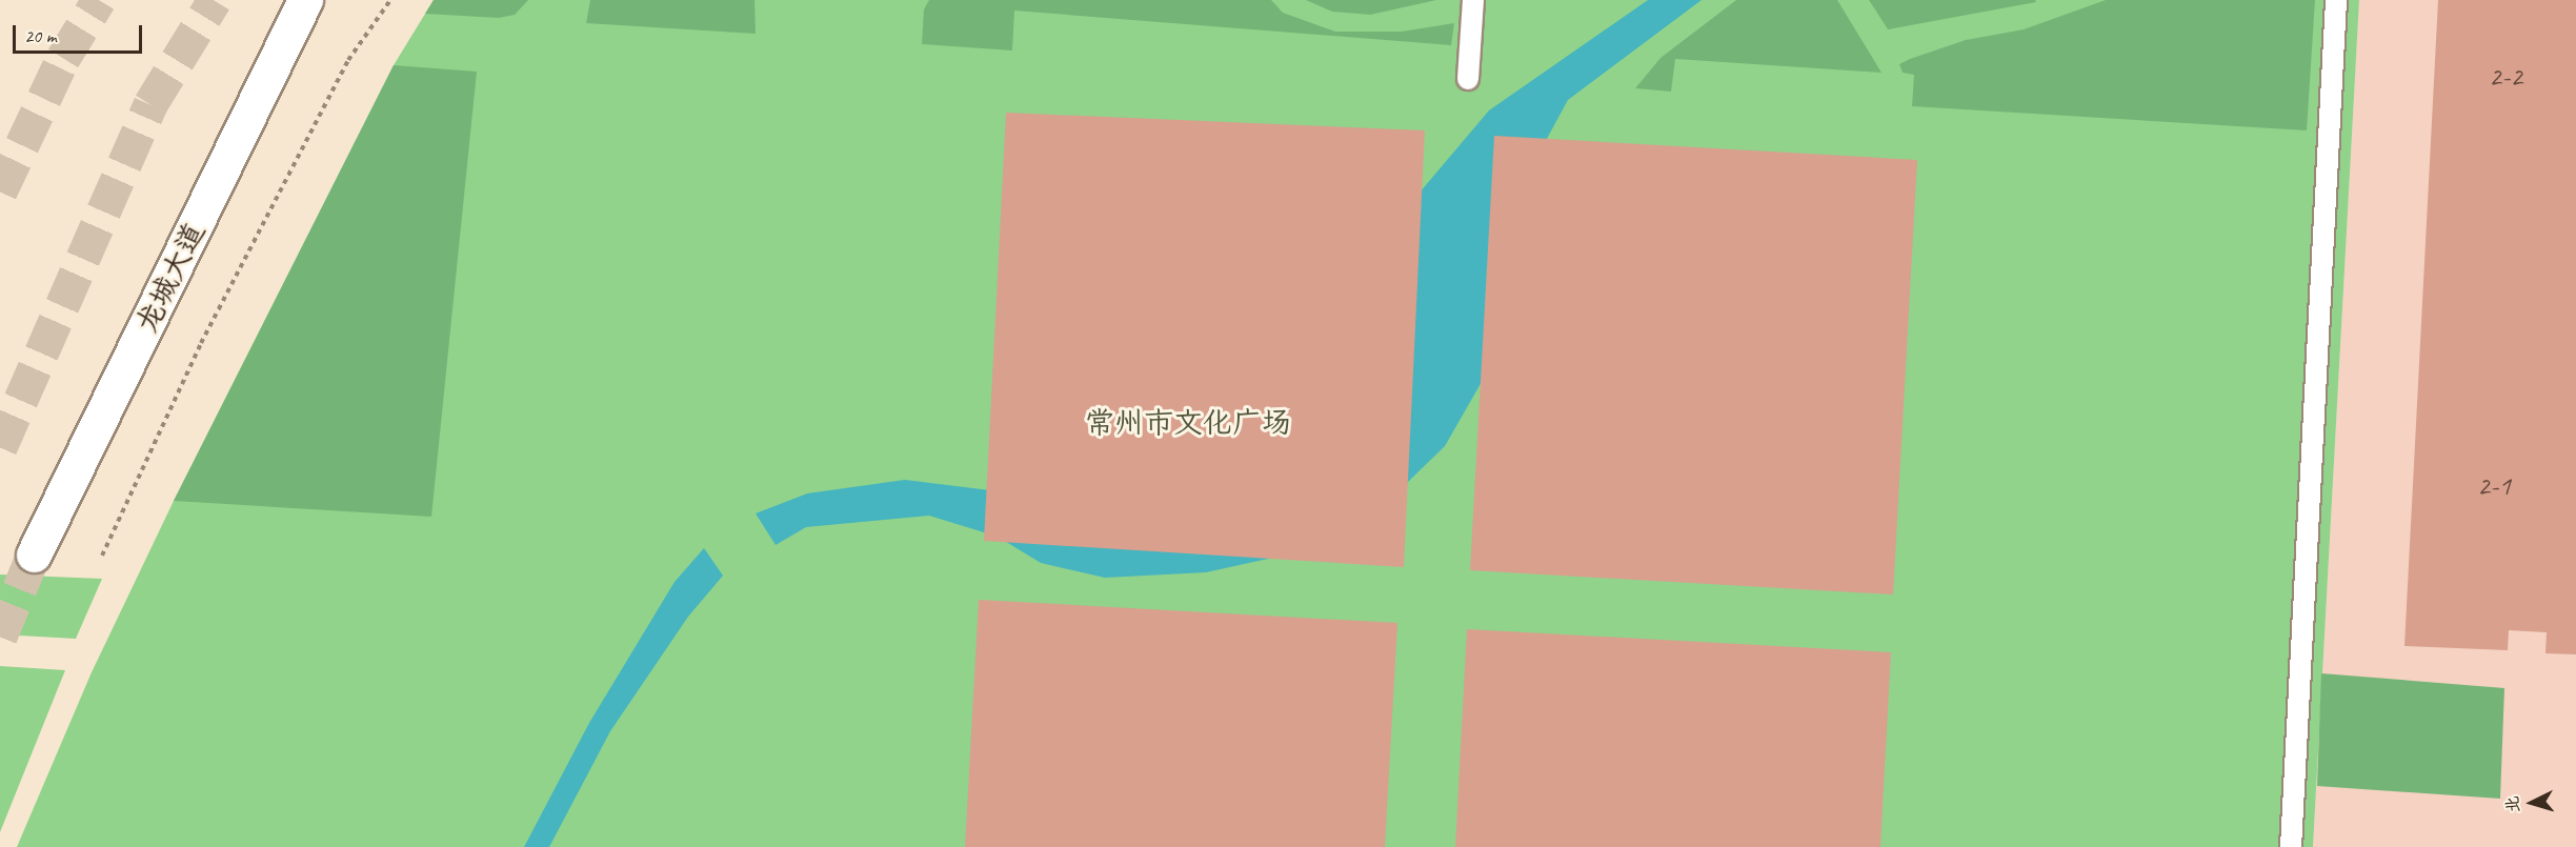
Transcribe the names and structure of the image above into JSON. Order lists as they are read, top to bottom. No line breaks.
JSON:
{"streets":{"main road":["龙城大道"]},"parks":["常州市文化广场"],"house_numbers":["2-2","2-1"],"scale_bar":"20 m","north":"left"}
